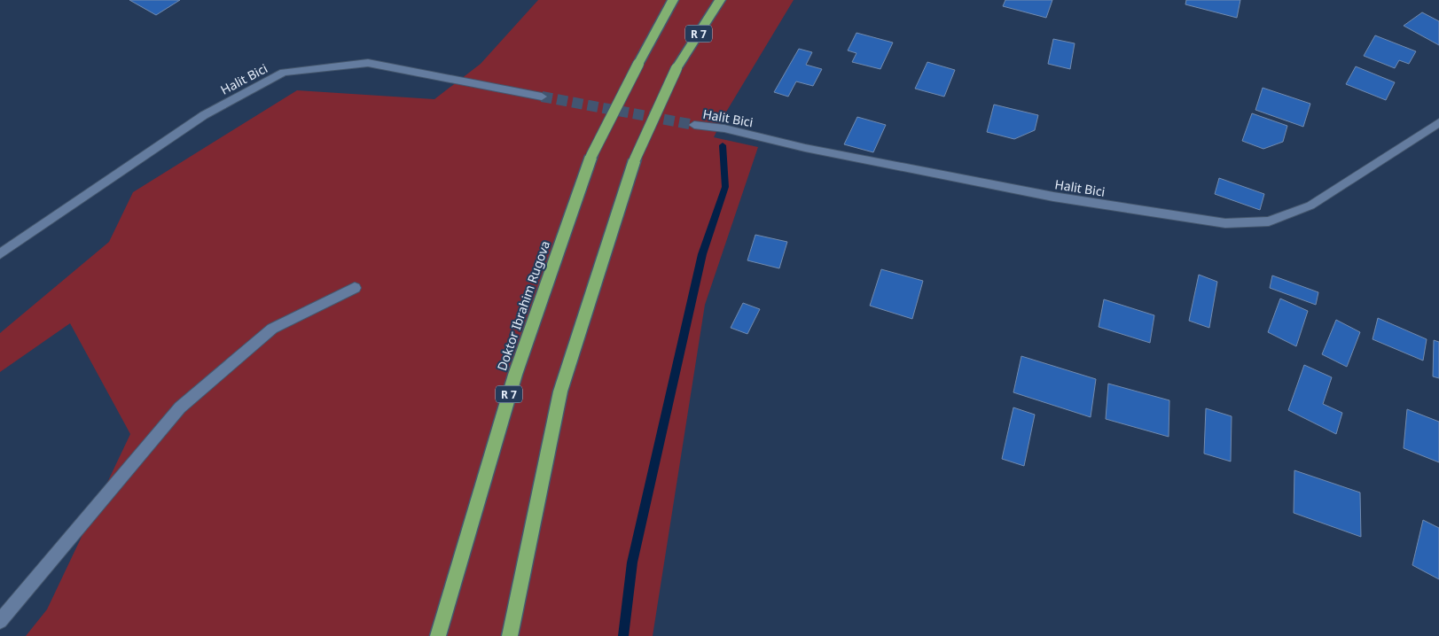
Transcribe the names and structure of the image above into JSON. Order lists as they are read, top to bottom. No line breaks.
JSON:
{"streets":{"highway":["R 7","Doktor Ibrahim Rugova"],"street":["Halit Bici"]}}
